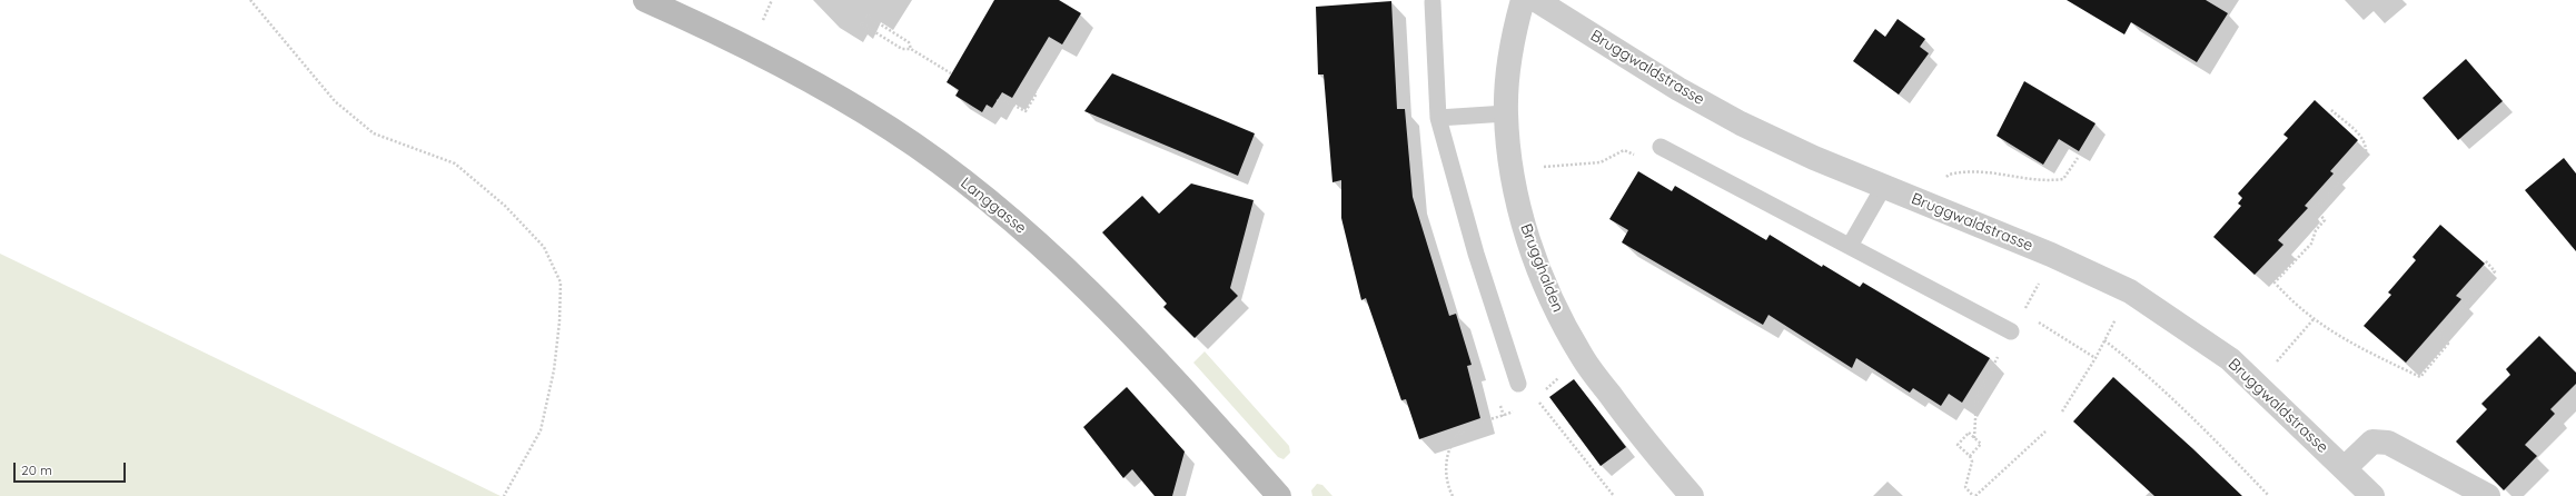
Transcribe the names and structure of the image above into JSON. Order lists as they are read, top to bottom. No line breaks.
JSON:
{"streets":{"main road":["Langgasse"],"street":["Bruggwaldstrasse","Brugghalden"]},"scale_bar":"20 m"}
